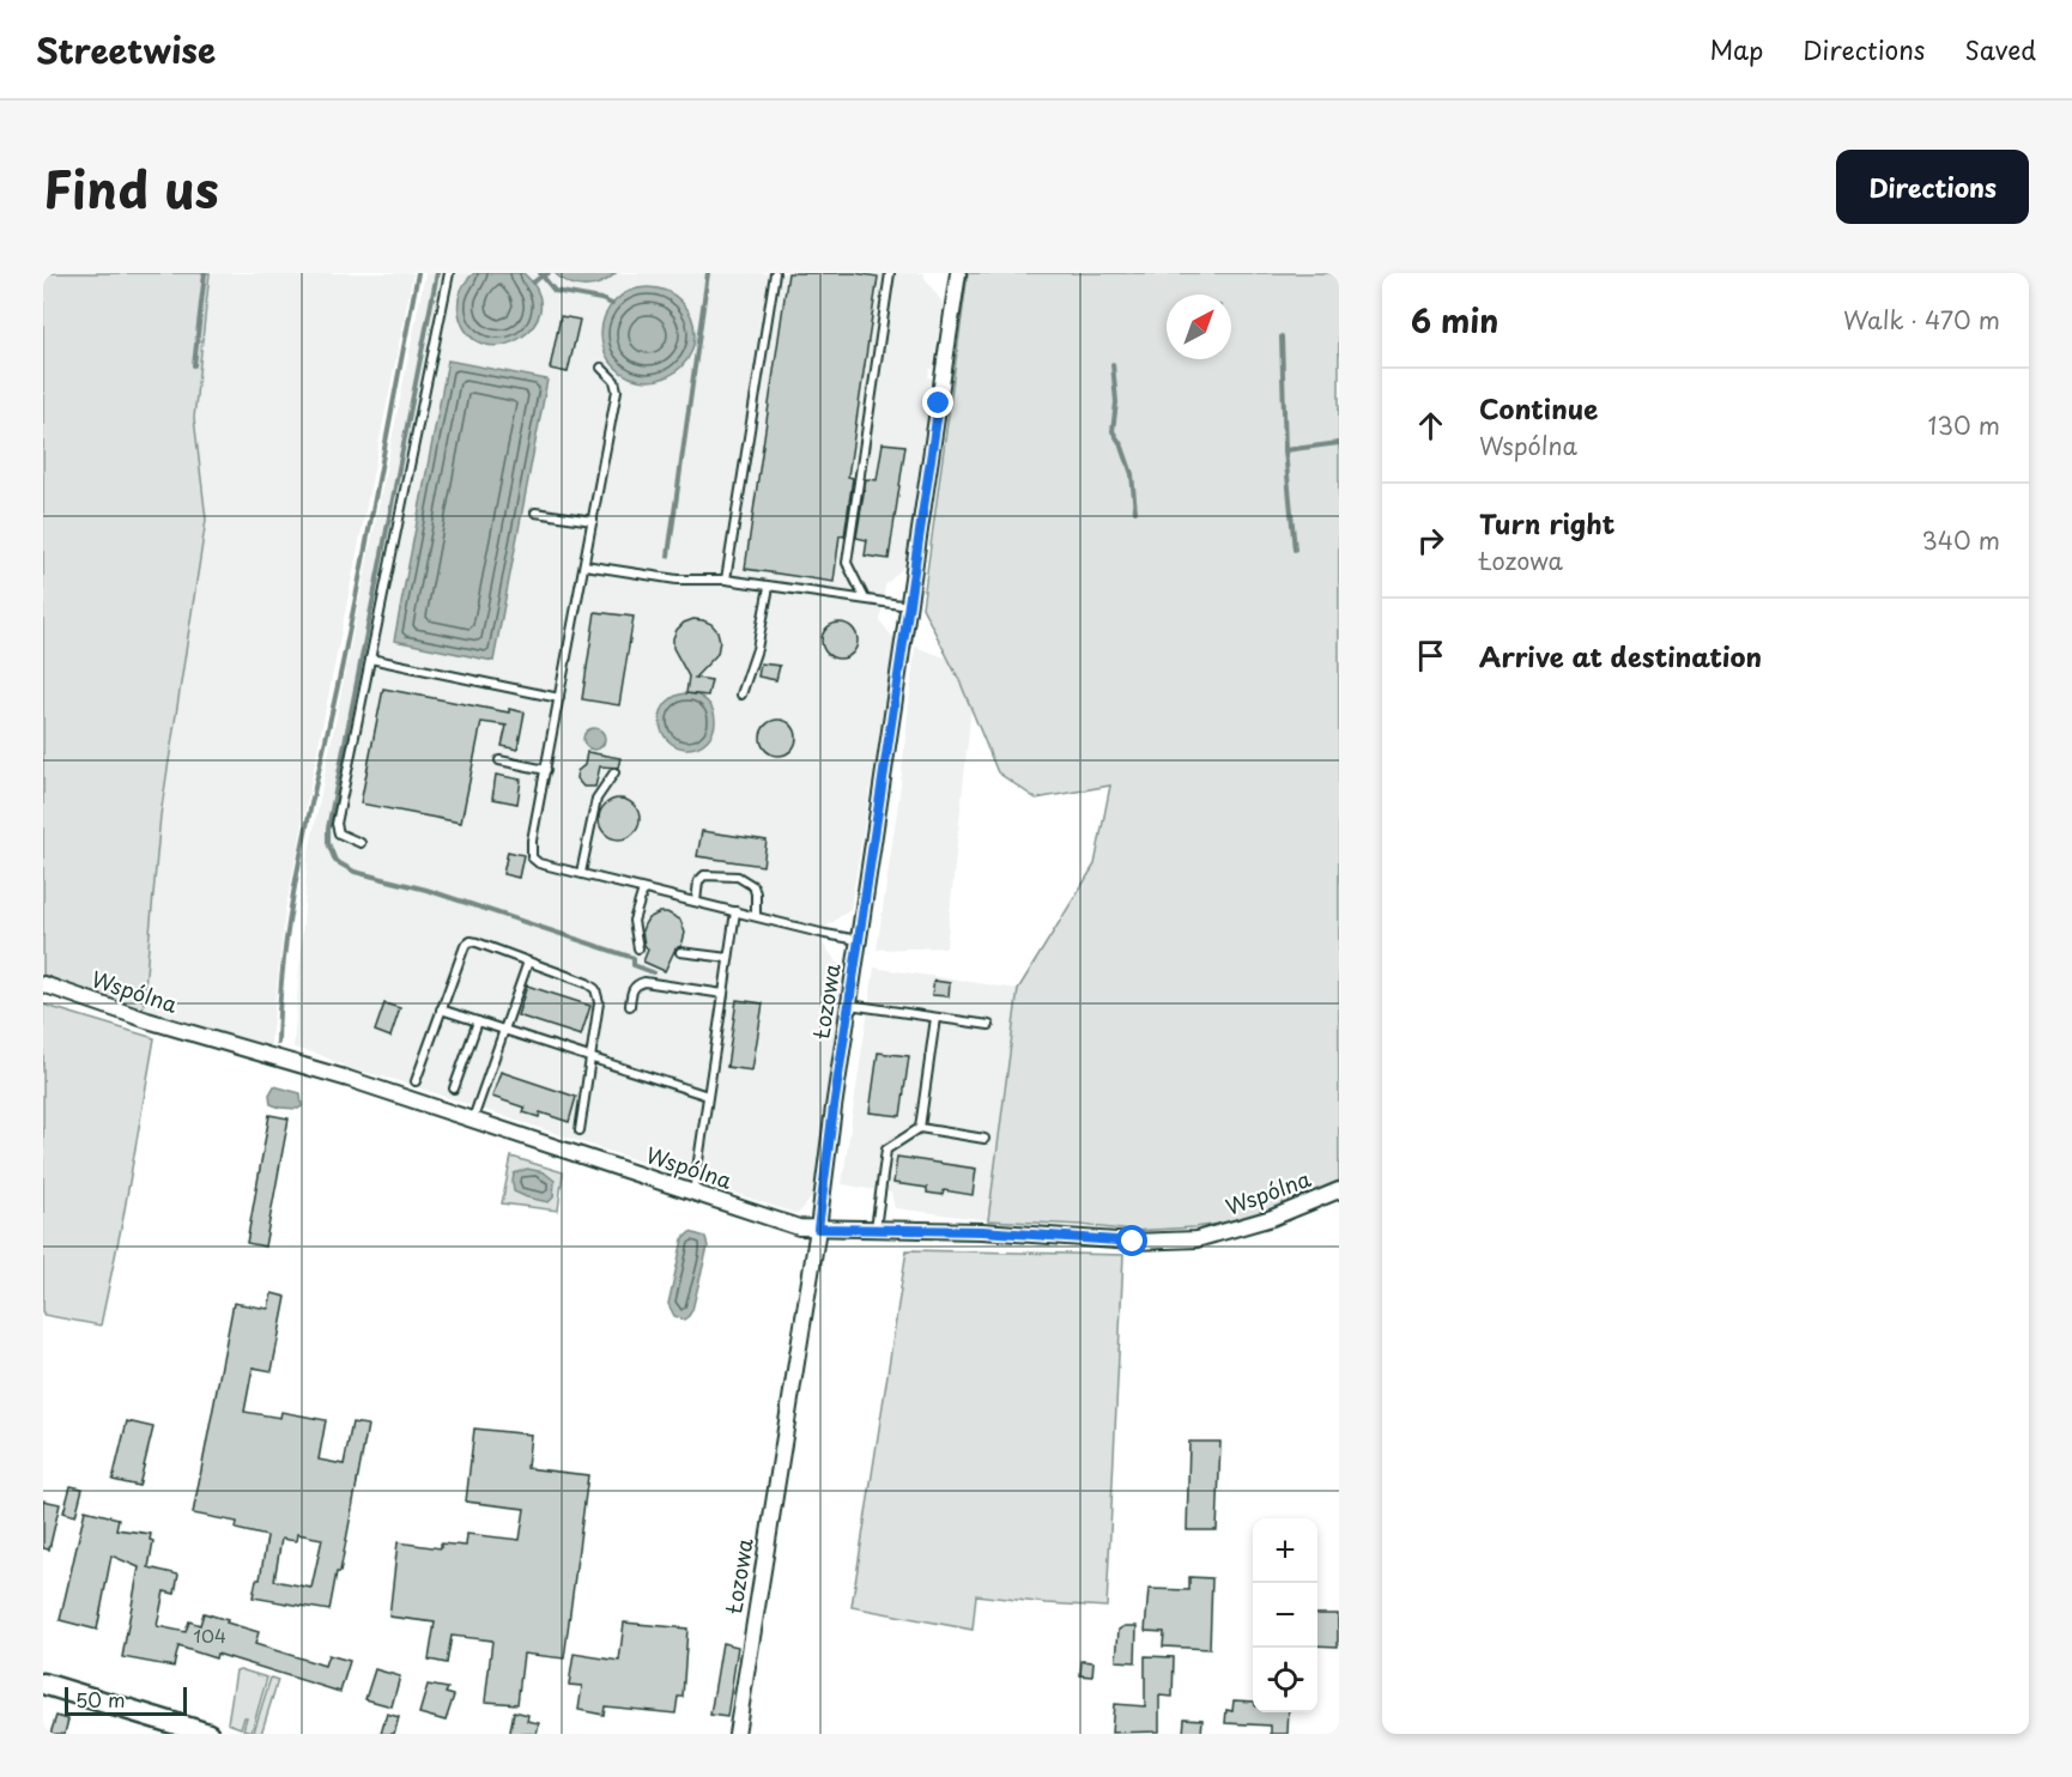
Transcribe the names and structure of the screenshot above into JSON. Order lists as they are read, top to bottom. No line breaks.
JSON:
{"streets":{"street":["Wspólna","Łozowa"]},"crossings":[["Wspólna","Łozowa"]],"house_numbers":["104"],"scale_bar":"50 m","north":"top right","page":{"header":"Streetwise","nav":["Map","Directions","Saved"],"title":"Find us","buttons":"Directions","heading":["6 min","Walk · 470 m"],"list":[["Continue","Wspólna","130 m"],["Turn right","Łozowa","340 m"],"Arrive at destination"],"map_buttons":["+","−"],"scale":"50 m"}}
